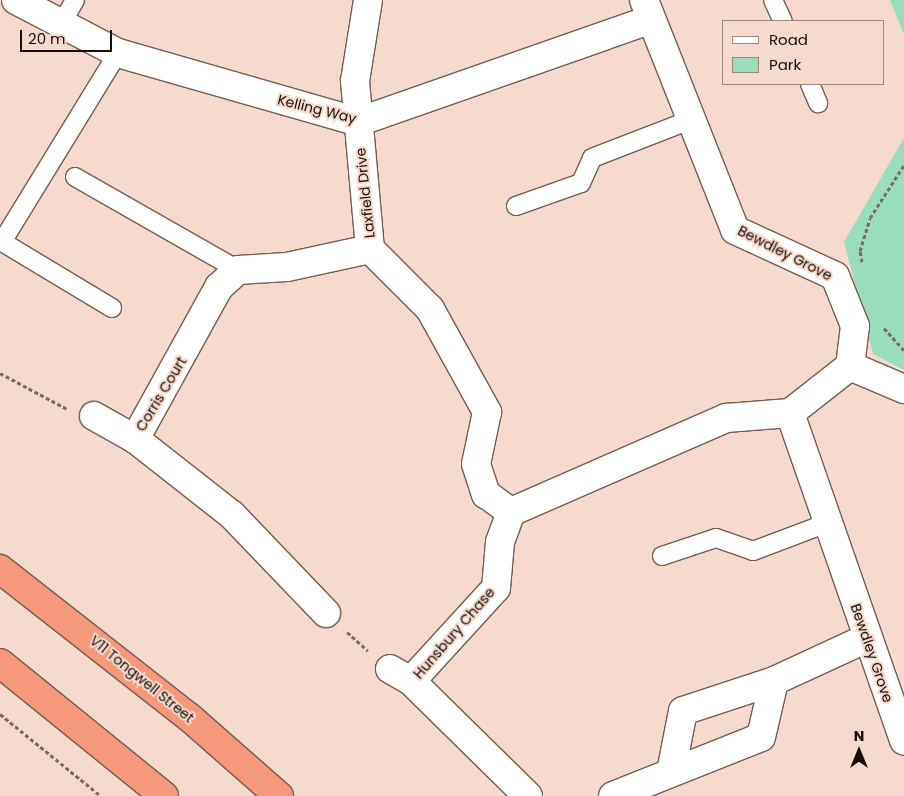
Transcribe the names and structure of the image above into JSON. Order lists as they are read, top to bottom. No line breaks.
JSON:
{"streets":{"highway":["V11 Tongwell Street"],"street":["Kelling Way","Laxfield Drive","Bewdley Grove","Corris Court","Hunsbury Chase"]},"crossings":[["Kelling Way","Laxfield Drive"],["Kelling Way","Bewdley Grove"],["Laxfield Drive","Hunsbury Chase"]],"legend":["Road","Park"],"scale_bar":"20 m","north":"top"}
